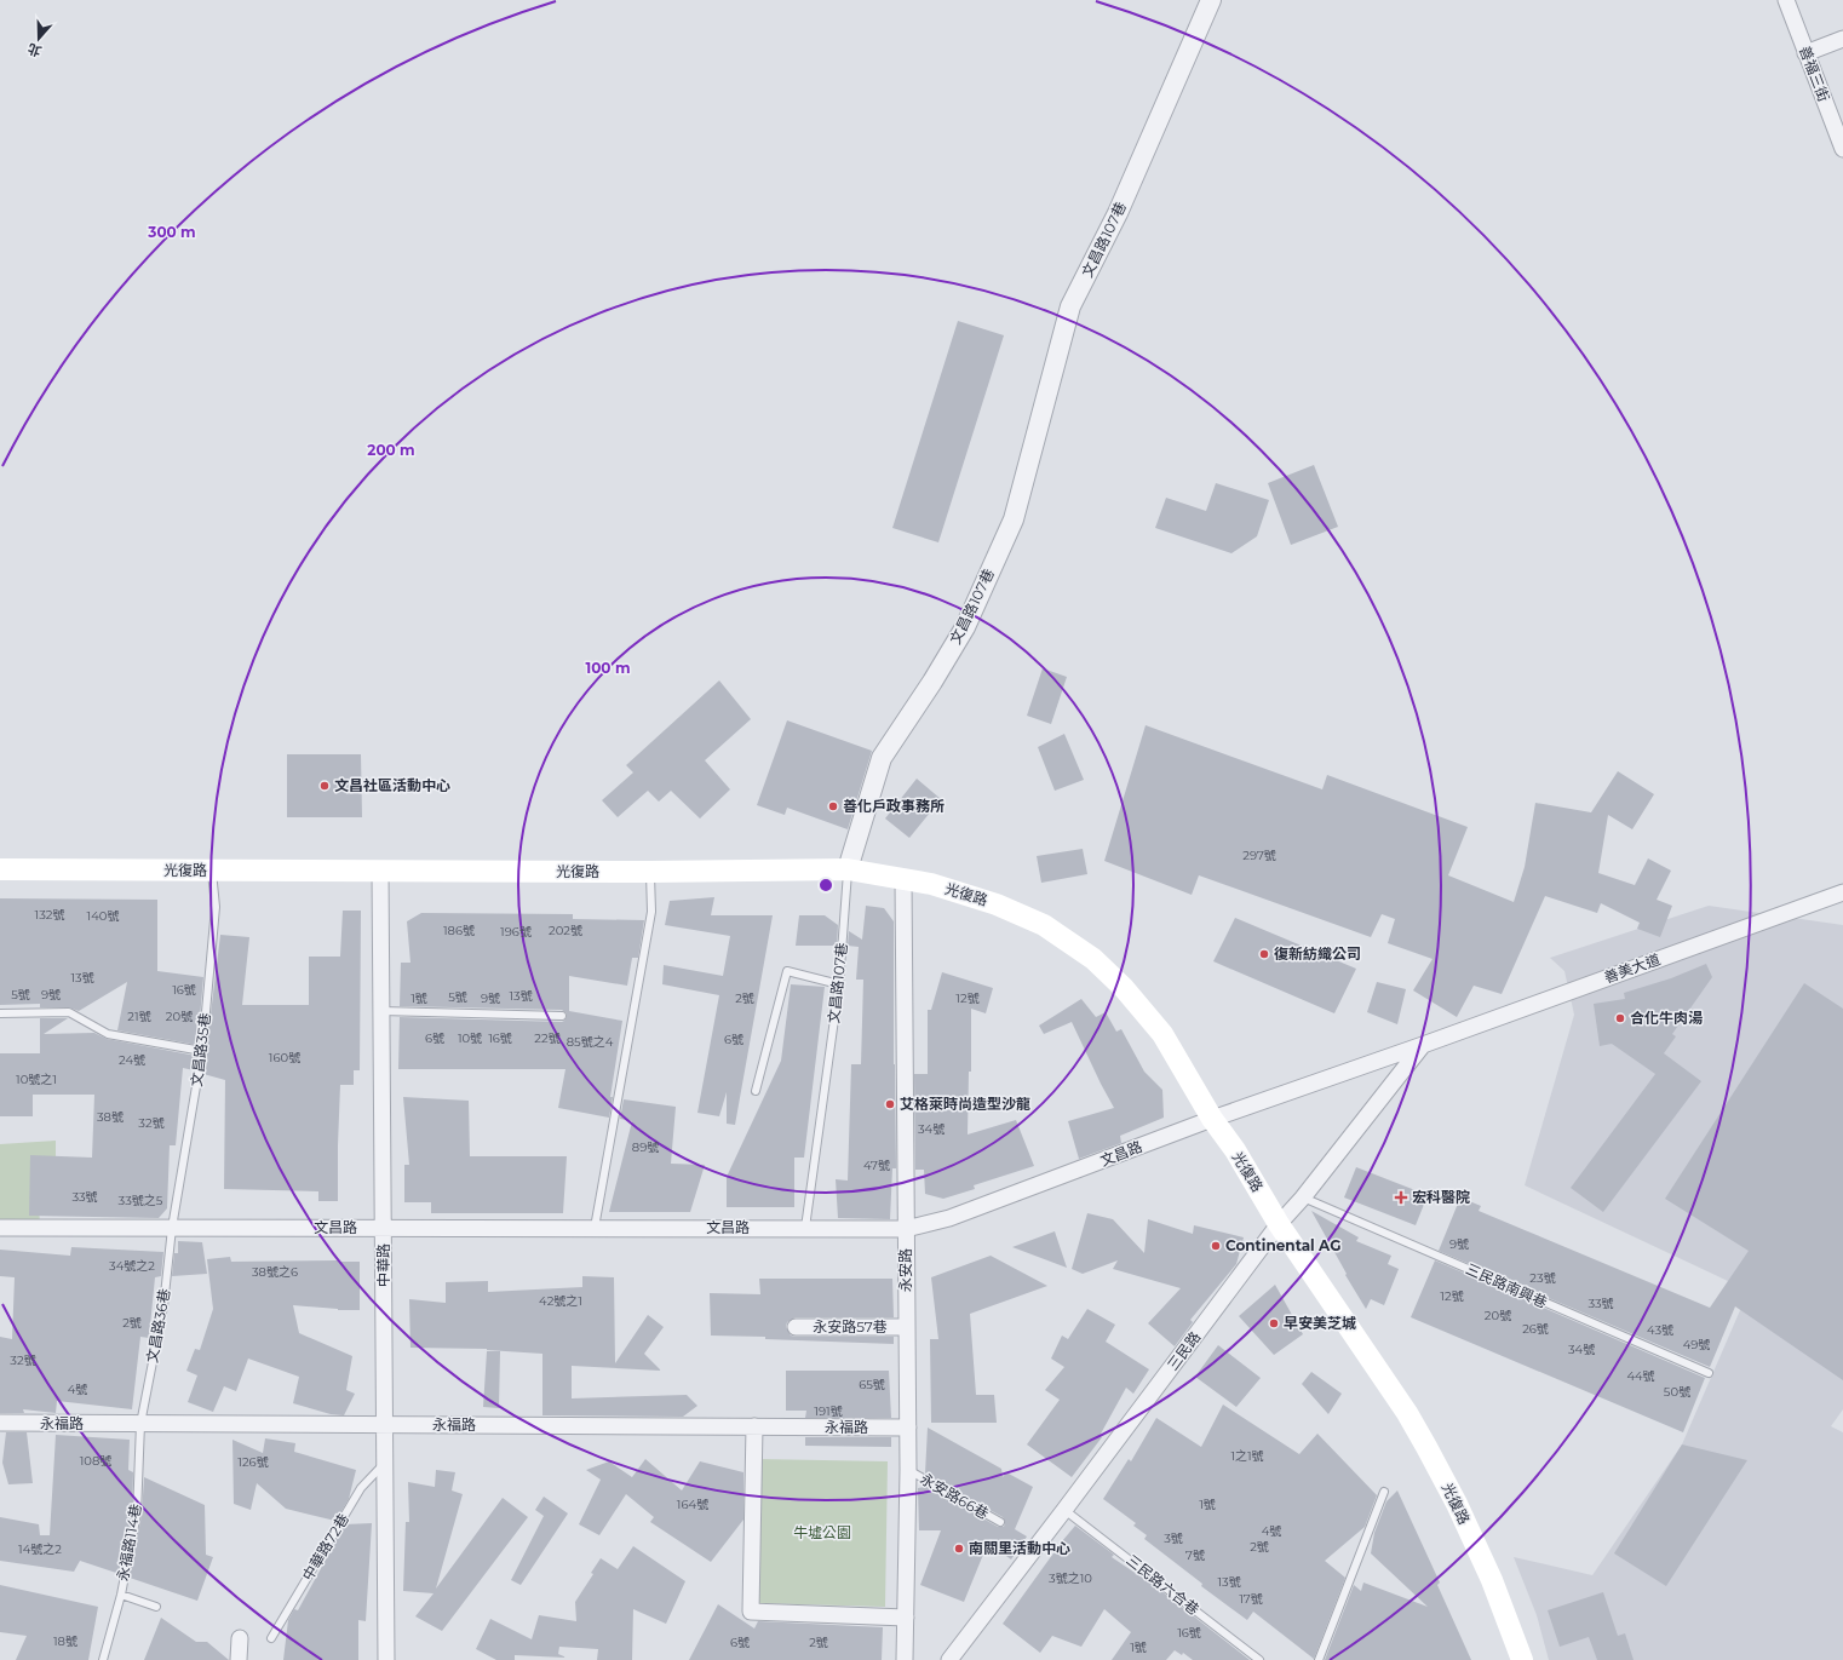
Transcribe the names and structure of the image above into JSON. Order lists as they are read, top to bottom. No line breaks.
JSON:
{"streets":{"main road":["光復路"],"street":["善福三街","文昌路107巷","善美大道","文昌路","中華路","永安路","永安路57巷","三民路","永福路"],"lane":["文昌路35巷","三民路南興巷","文昌路36巷","永安路66巷","永福路114巷","中華路72巷","三民路六合巷"]},"crossings":[["文昌路107巷","光復路"],["文昌路107巷","文昌路"],["光復路","文昌路35巷"],["光復路","文昌路"],["光復路","中華路"],["光復路","永安路"],["光復路","三民路"],["善美大道","文昌路"],["善美大道","三民路"],["文昌路35巷","文昌路"],["文昌路35巷","文昌路36巷"],["文昌路","中華路"],["文昌路","永安路"],["文昌路","文昌路36巷"],["文昌路","三民路"],["中華路","永福路"],["中華路","中華路72巷"],["永安路","永安路57巷"],["永安路","永福路"],["永安路","永安路66巷"],["三民路南興巷","三民路"],["文昌路36巷","永福路"],["文昌路36巷","永福路114巷"],["三民路","三民路六合巷"],["永福路","永福路114巷"]],"parks":["牛墟公園"],"places":{"other":["文昌社區活動中心","善化戶政事務所","復新紡織公司","合化牛肉湯","艾格萊時尚造型沙龍","Continental AG","早安美芝城","南關里活動中心"],"health":["宏科醫院"]},"house_numbers":["297號","132號","140號","186號","202號","196號","13號","16號","5號","9號","13號","5號","1號","9號","2號","12號","21號","20號","6號","10號","16號","22號","6號","85號之4","160號","24號","10號之1","38號","32號","34號","89號","47號","33號","33號之5","9號","34號之2","38號之6","23號","12號","42號之1","33號","20號","2號","26號","43號","49號","34號","32號","44號","65號","4號","50號","191號","1之1號","108號","126號","164號","1號","4號","3號","2號","14號之2","7號","3號之10","13號","17號","16號","18號","6號","2號","1號"],"north":"bottom","rings":["300 m","200 m","100 m"]}
